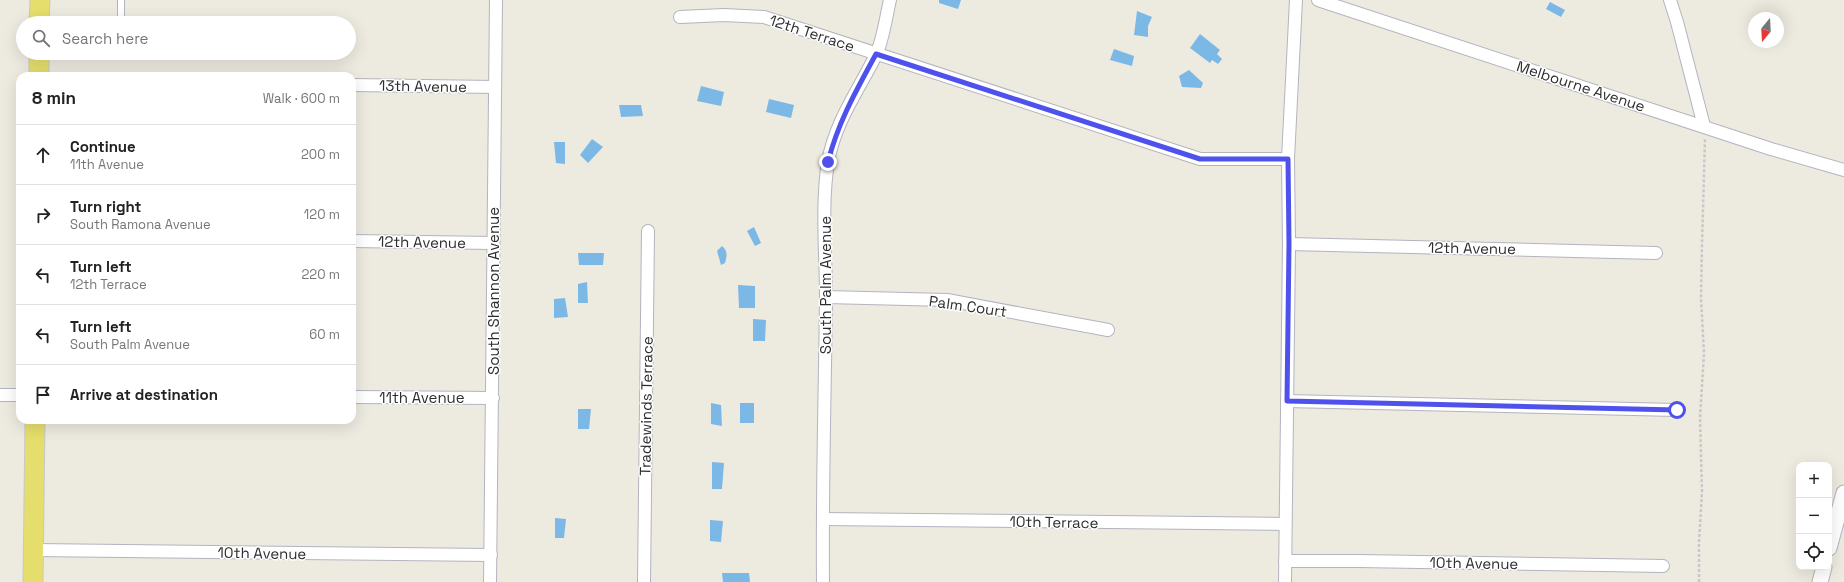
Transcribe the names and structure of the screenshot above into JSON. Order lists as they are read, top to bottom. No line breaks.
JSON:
{"streets":{"street":["12th Terrace","13th Avenue","Melbourne Avenue","12th Avenue","South Palm Avenue","South Shannon Avenue","Palm Court","11th Avenue","Tradewinds Terrace","10th Terrace","10th Avenue"]},"crossings":[["12th Terrace","South Palm Avenue"],["13th Avenue","South Shannon Avenue"],["12th Avenue","South Shannon Avenue"],["South Palm Avenue","Palm Court"],["South Palm Avenue","10th Terrace"],["South Shannon Avenue","11th Avenue"],["South Shannon Avenue","10th Avenue"]],"north":"bottom","page":{"search":"Search here","heading":["8 min","Walk · 600 m"],"list":[["Continue","11th Avenue","200 m"],["Turn right","South Ramona Avenue","120 m"],["Turn left","12th Terrace","220 m"],["Turn left","South Palm Avenue","60 m"],"Arrive at destination"],"map_buttons":["+","−"]}}
